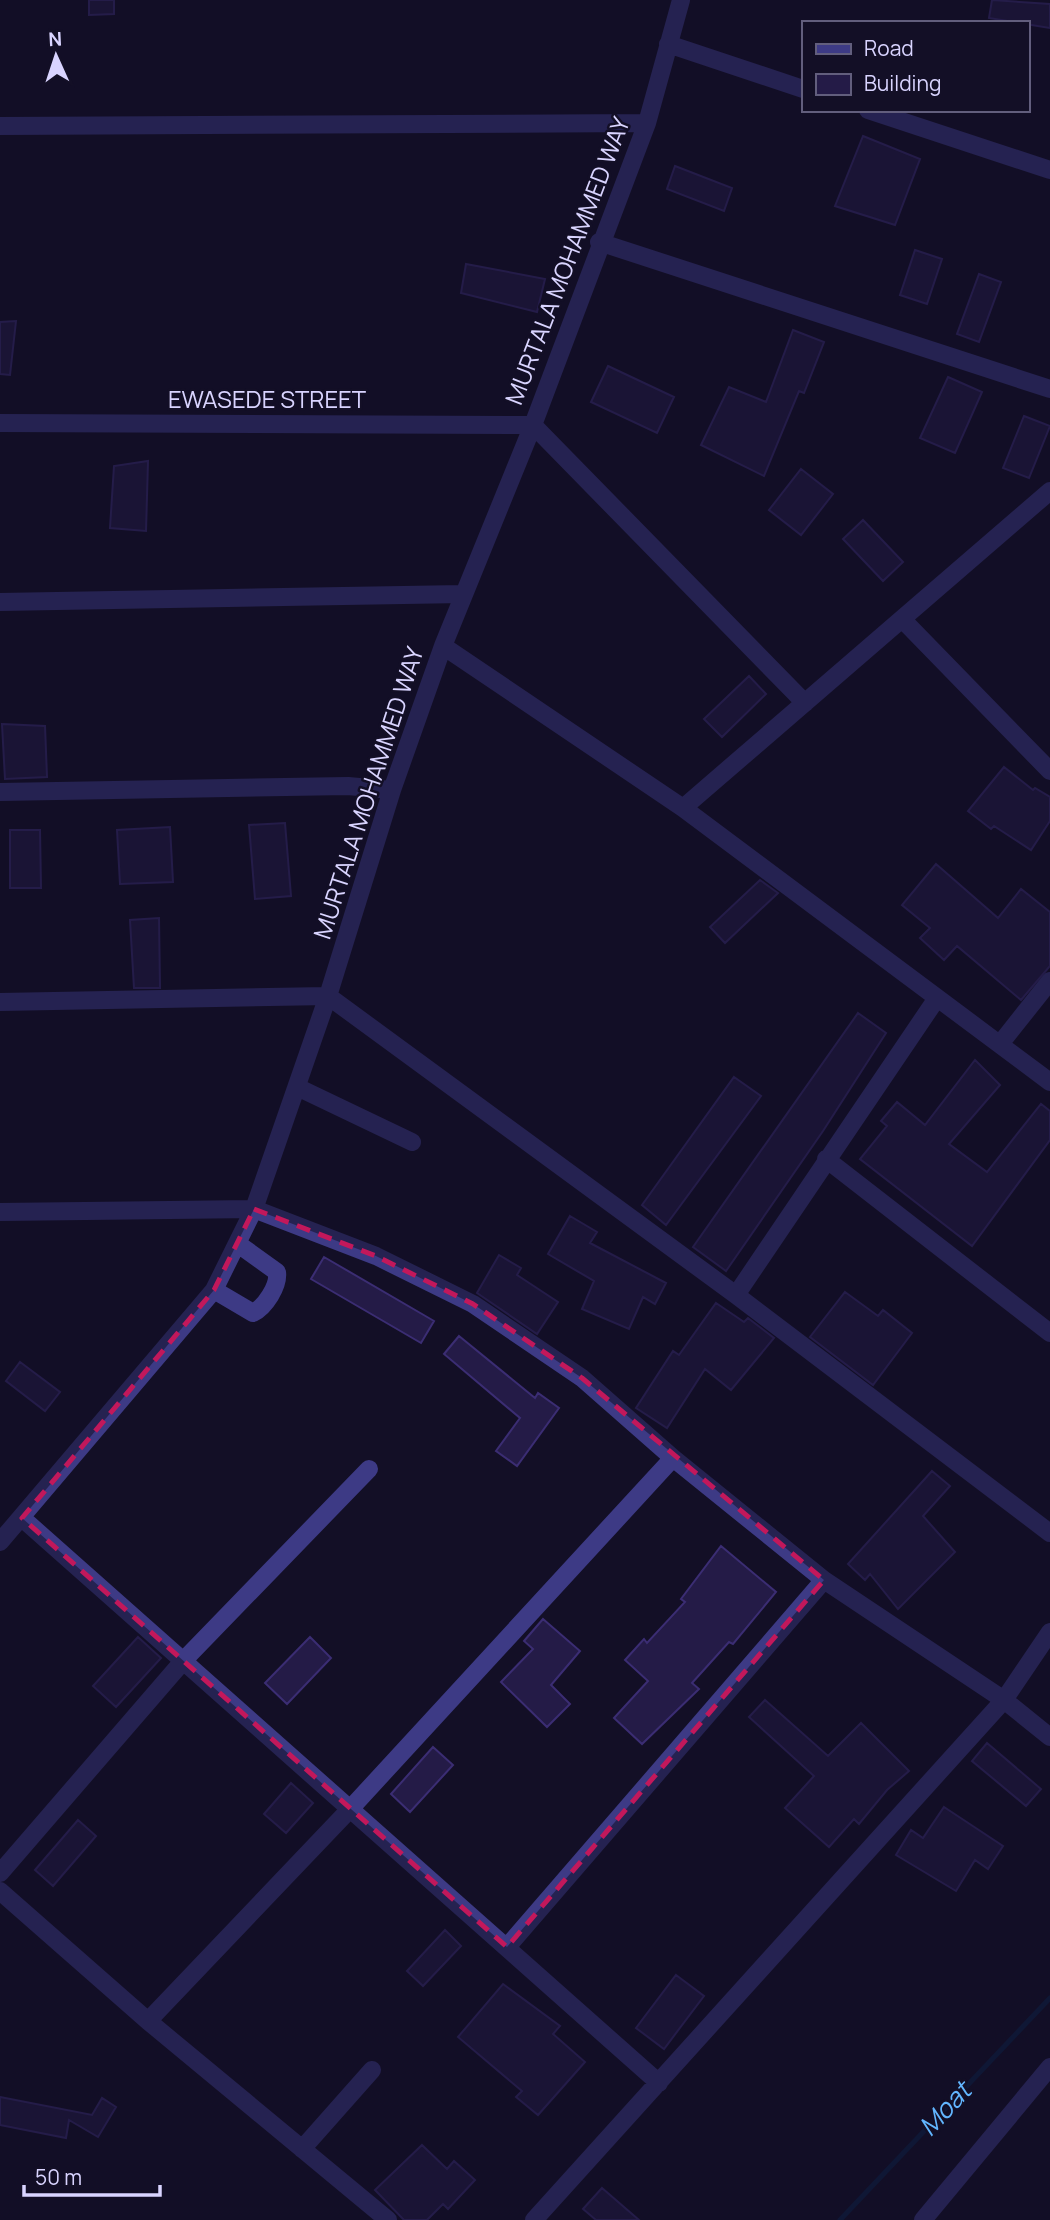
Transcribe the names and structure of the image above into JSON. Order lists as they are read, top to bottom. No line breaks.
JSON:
{"streets":{"street":["MURTALA MOHAMMED WAY","EWASEDE STREET"]},"crossings":[["MURTALA MOHAMMED WAY","EWASEDE STREET"]],"water":["Moat"],"legend":["Road","Building"],"scale_bar":"50 m","north":"top"}
